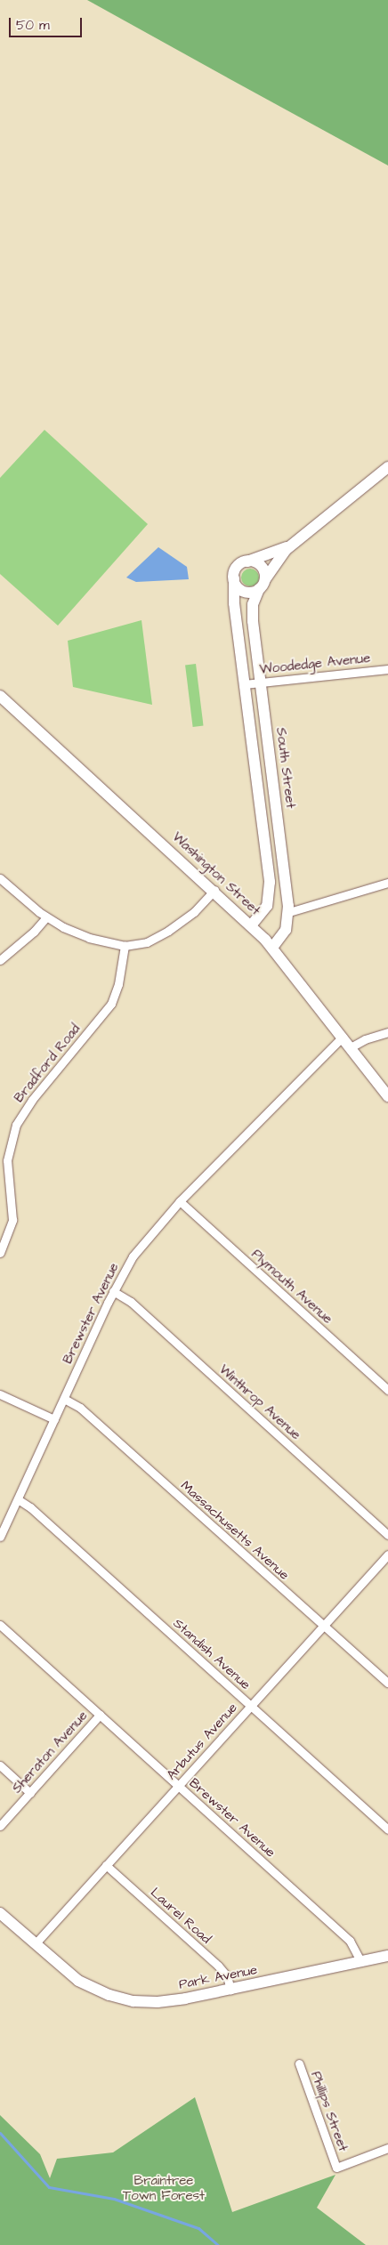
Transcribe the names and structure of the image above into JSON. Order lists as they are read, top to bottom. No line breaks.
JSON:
{"streets":{"main road":["South Street","Washington Street","Park Avenue"],"street":["Woodedge Avenue","Bradford Road","Plymouth Avenue","Brewster Avenue","Winthrop Avenue","Massachusetts Avenue","Standish Avenue","Arbutus Avenue","Sheraton Avenue","Laurel Road","Phillips Street"]},"crossings":[["Woodedge Avenue","South Street"],["South Street","Washington Street"],["Washington Street","Brewster Avenue"],["Plymouth Avenue","Brewster Avenue"],["Brewster Avenue","Winthrop Avenue"],["Brewster Avenue","Massachusetts Avenue"],["Brewster Avenue","Standish Avenue"],["Brewster Avenue","Arbutus Avenue"],["Brewster Avenue","Sheraton Avenue"],["Brewster Avenue","Park Avenue"],["Massachusetts Avenue","Arbutus Avenue"],["Standish Avenue","Arbutus Avenue"],["Arbutus Avenue","Laurel Road"],["Arbutus Avenue","Park Avenue"],["Laurel Road","Park Avenue"]],"parks":["Braintree Town Forest"],"scale_bar":"50 m"}
